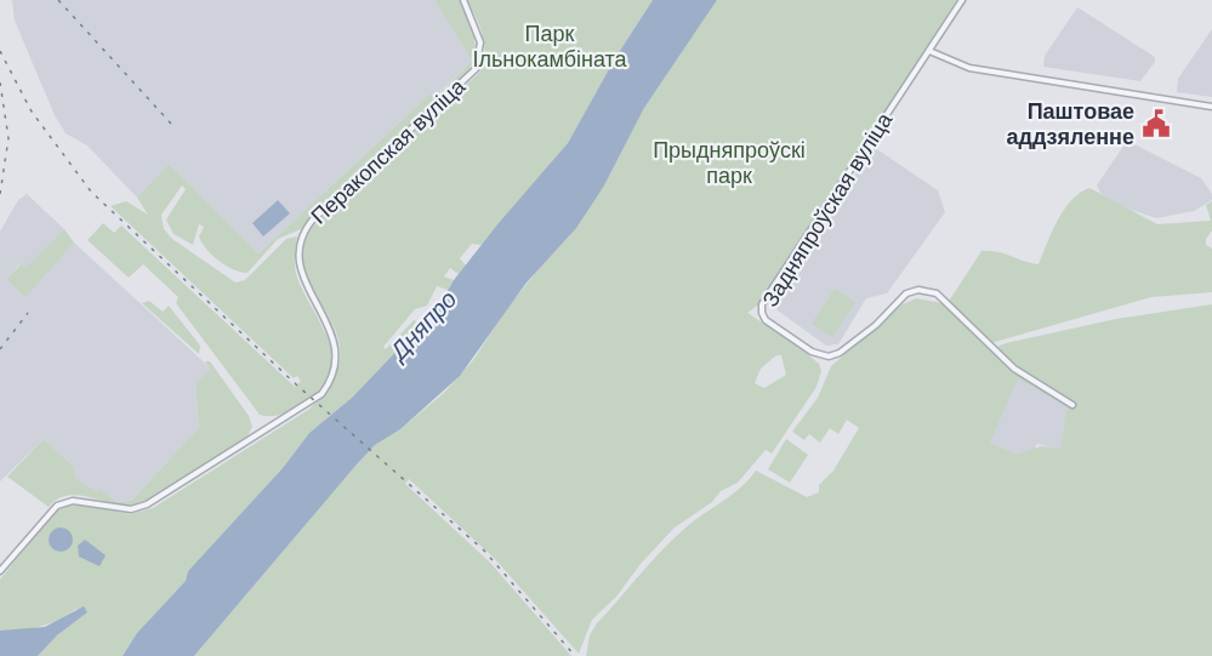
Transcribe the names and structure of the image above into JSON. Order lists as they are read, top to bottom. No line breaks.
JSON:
{"streets":{"street":["Перакопская вуліца","Задняпроўская вуліца"]},"water":["Дняпро"],"parks":["Парк Ільнокамбіната","Прыдняпроўскі парк"],"places":{"public building":["Паштовае аддзяленне"]}}
